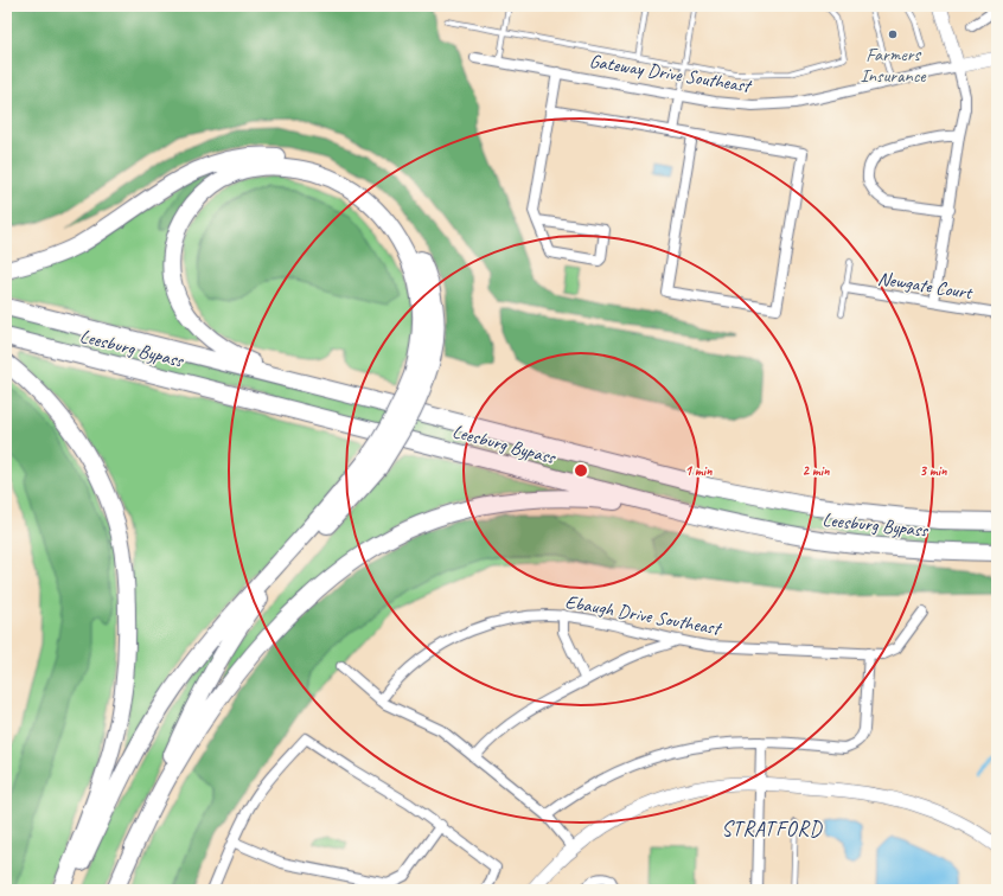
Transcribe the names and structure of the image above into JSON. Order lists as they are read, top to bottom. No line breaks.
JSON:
{"streets":{"highway":["Leesburg Bypass"],"street":["Gateway Drive Southeast","Newgate Court","Ebaugh Drive Southeast"]},"districts":["STRATFORD"],"places":["Farmers Insurance"],"rings":["1 min","2 min","3 min"]}
